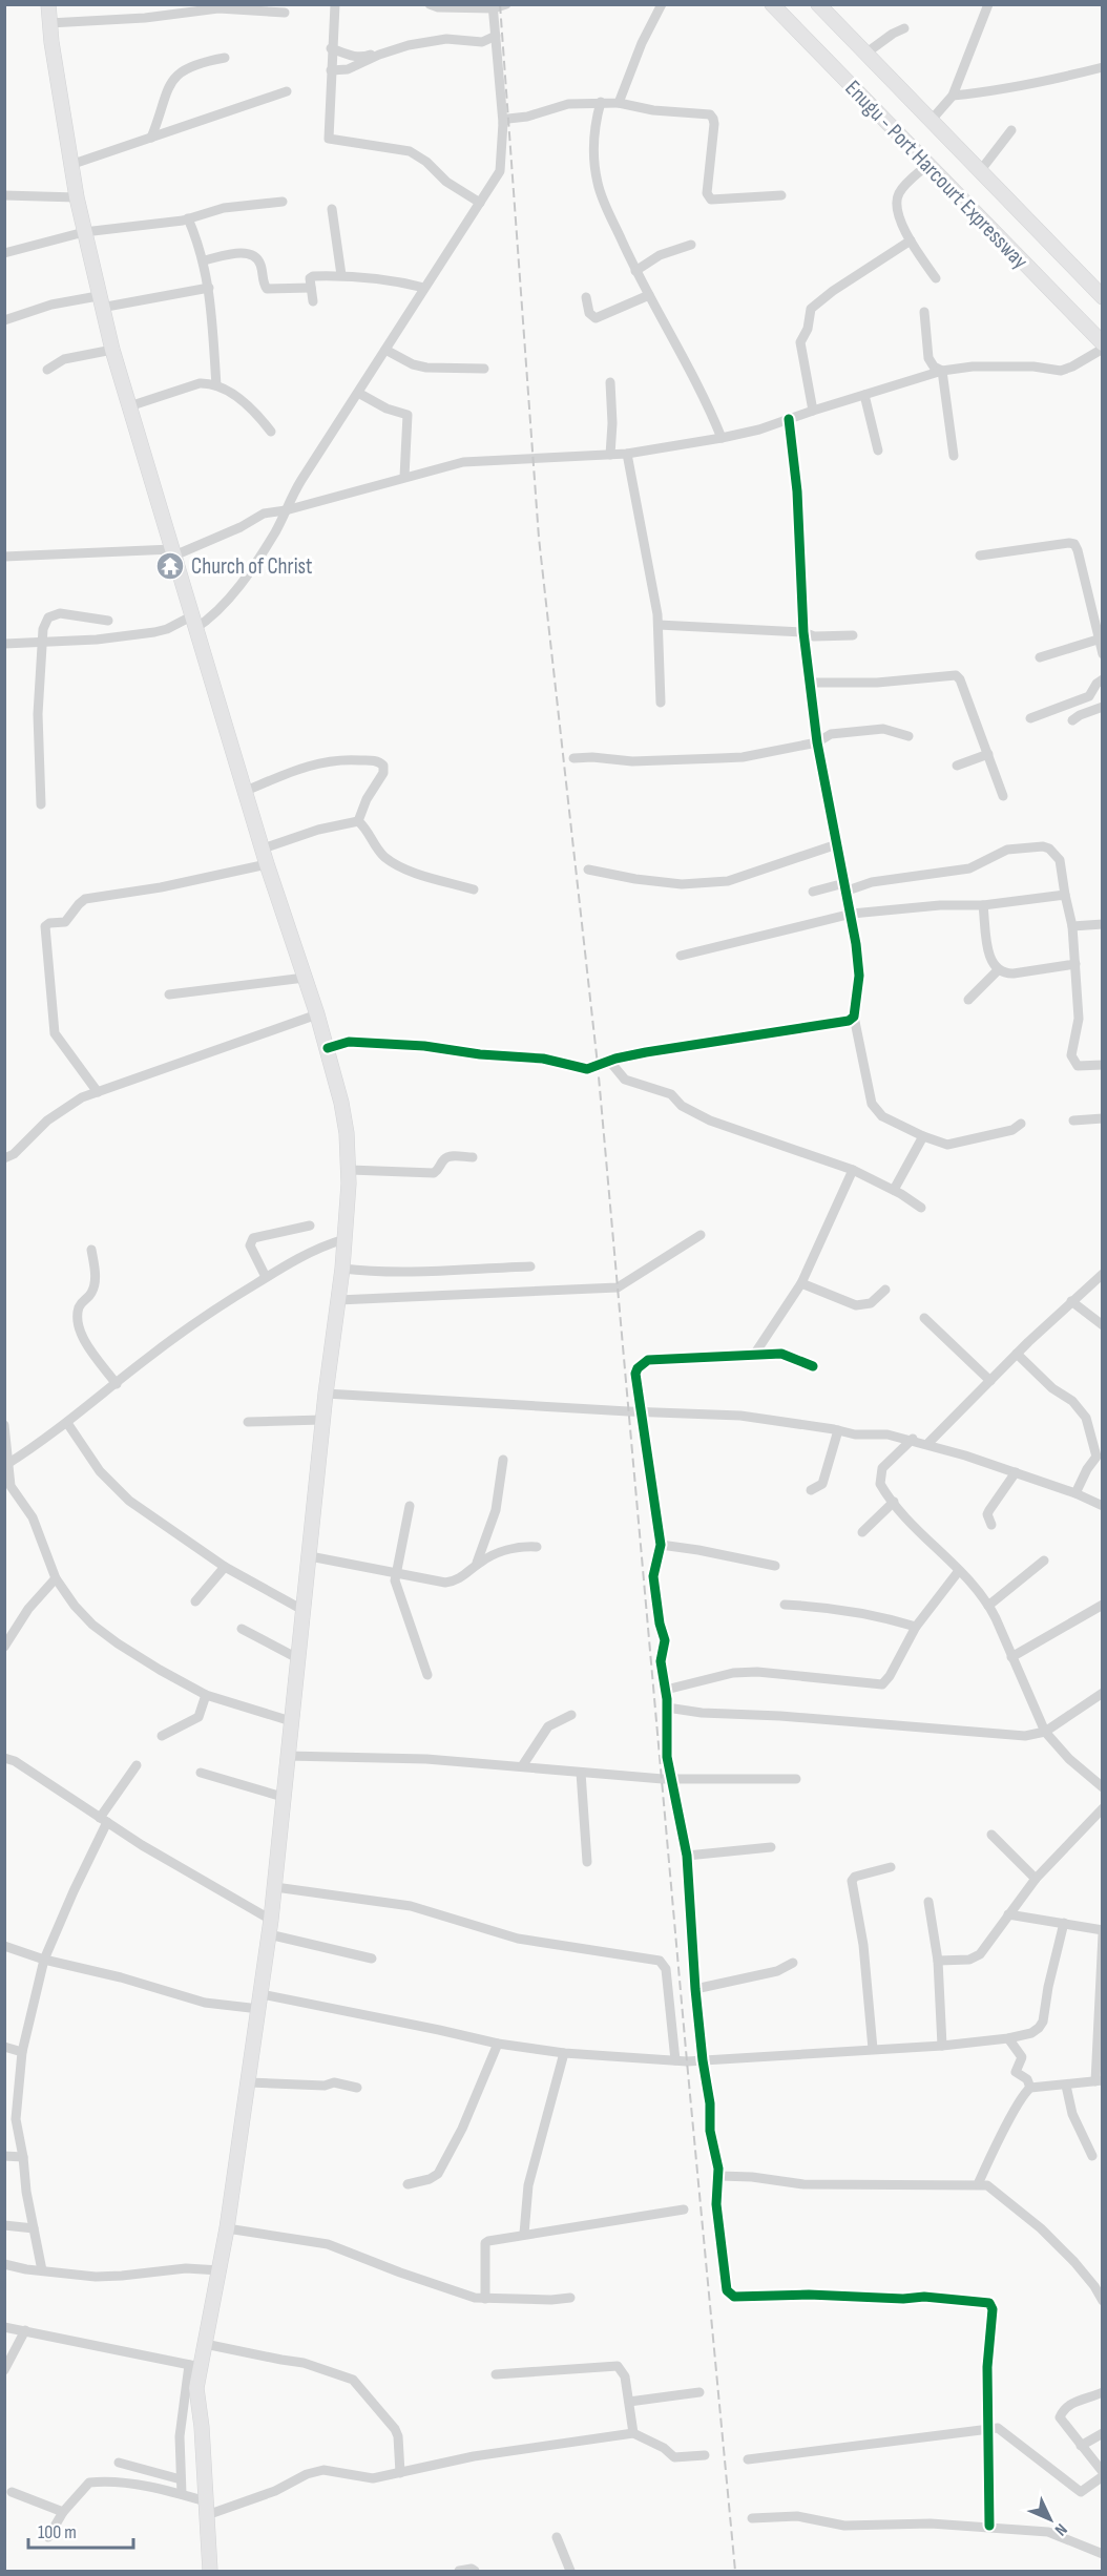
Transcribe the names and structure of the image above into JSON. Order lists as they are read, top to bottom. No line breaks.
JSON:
{"streets":{"highway":["Enugu - Port Harcourt Expressway"]},"places":{"temple":["Church of Christ"]},"scale_bar":"100 m","north":"bottom right"}
